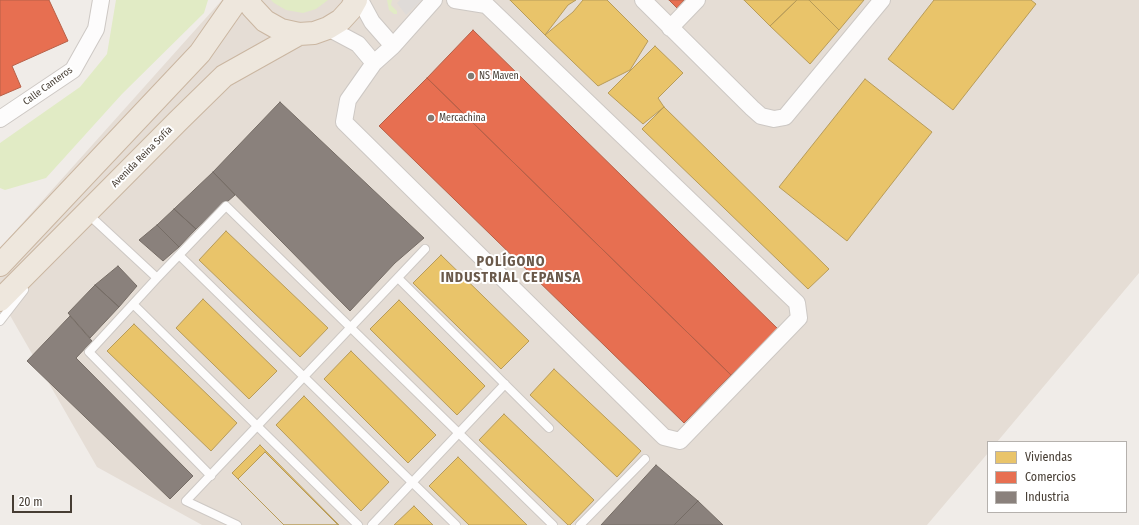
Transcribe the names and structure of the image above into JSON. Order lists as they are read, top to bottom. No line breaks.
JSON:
{"streets":{"highway":["Avenida Reina Sofía"],"street":["Calle Canteros"]},"districts":["POLÍGONO INDUSTRIAL CEPANSA"],"places":["NS Maven","Mercachina"],"legend":["Viviendas","Comercios","Industria"],"scale_bar":"20 m"}
